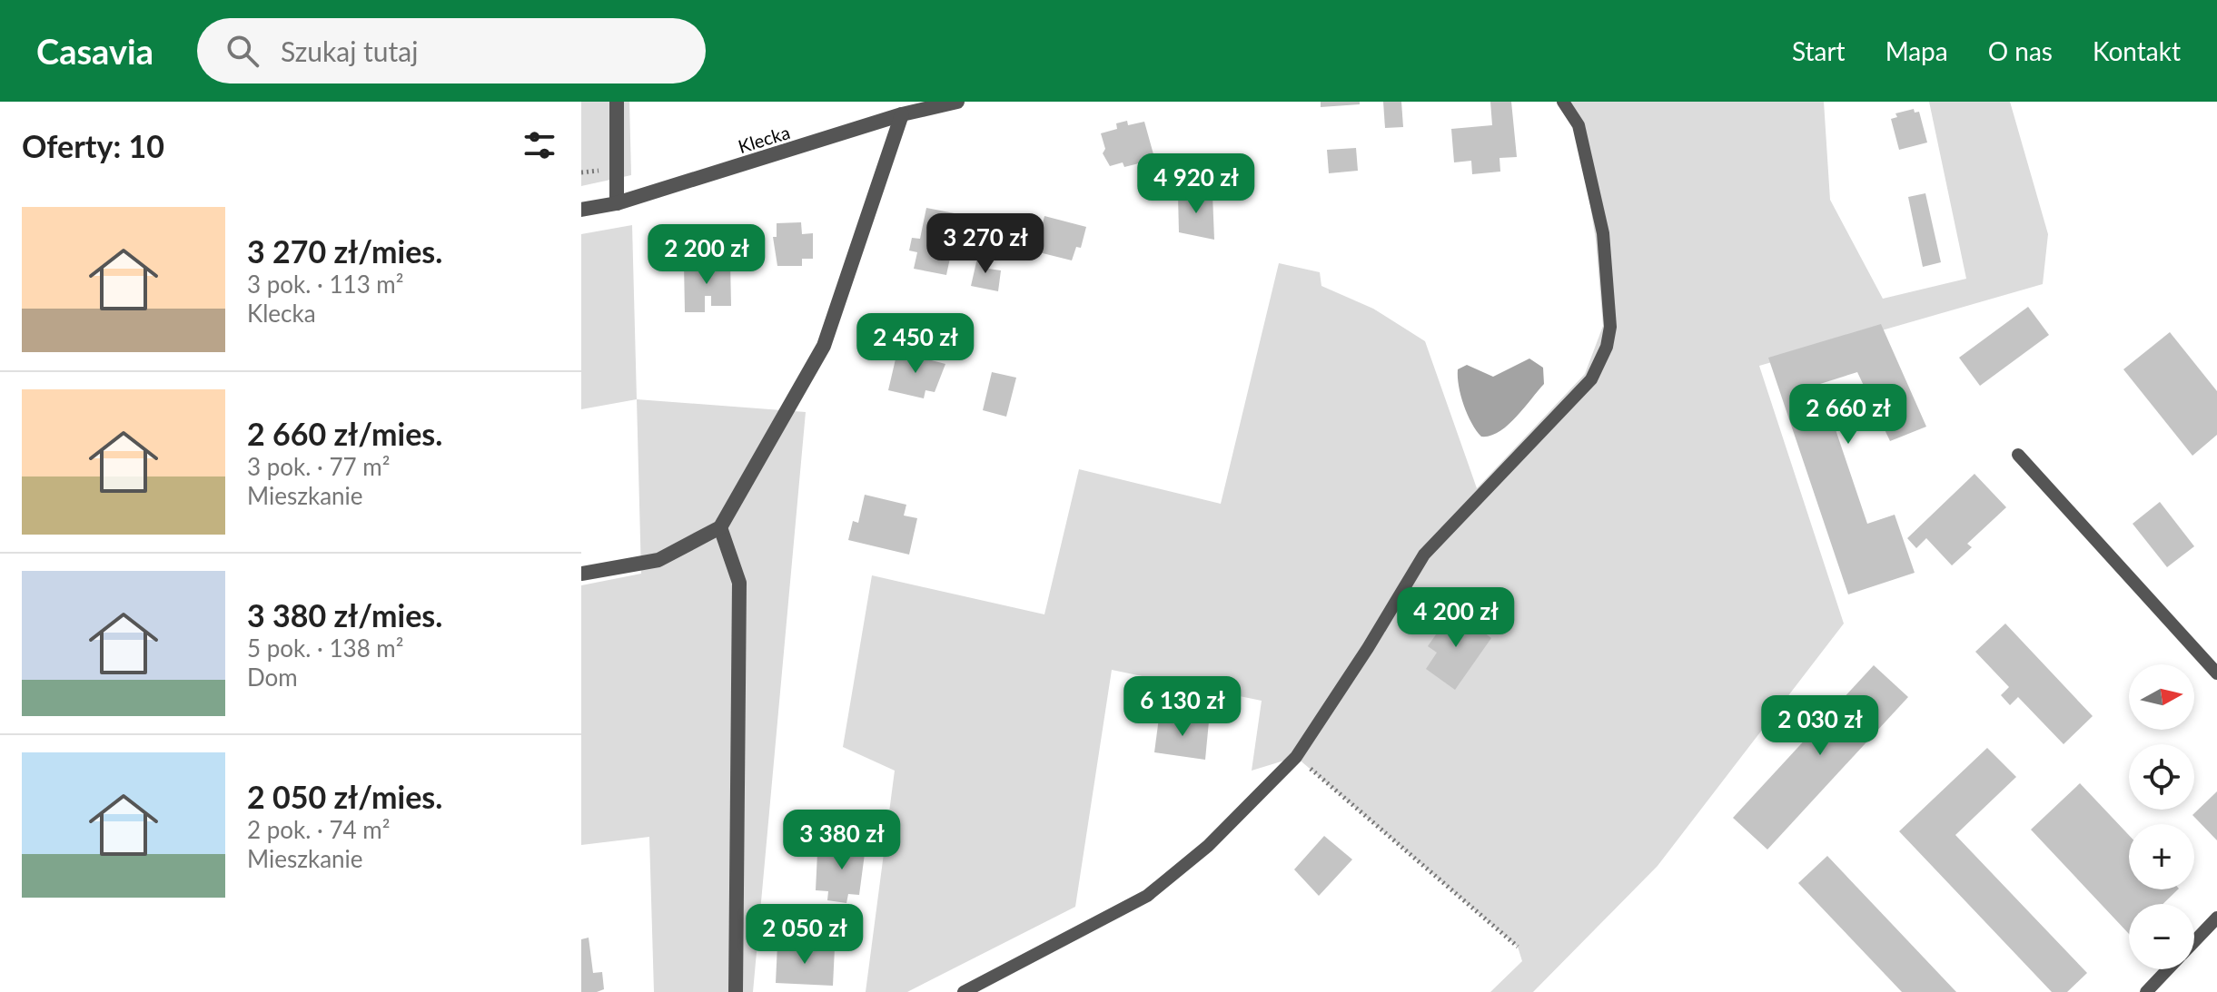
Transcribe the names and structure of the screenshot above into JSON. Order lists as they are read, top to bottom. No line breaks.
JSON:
{"streets":{"street":["Klecka"]},"north":"right","page":{"header":"Casavia","search":"Szukaj tutaj","nav":["Start","Mapa","O nas","Kontakt"],"heading":"Oferty: 10","price":["4 920 zł","3 270 zł","2 200 zł","2 450 zł","2 660 zł","4 200 zł","6 130 zł","2 030 zł","3 380 zł","2 050 zł"],"list":[{"name":"3 270 zł/mies.","note":"3 pok. · 113 m² · Klecka"},{"name":"2 660 zł/mies.","note":"3 pok. · 77 m² · Mieszkanie"},{"name":"3 380 zł/mies.","note":"5 pok. · 138 m² · Dom"},{"name":"2 050 zł/mies.","note":"2 pok. · 74 m² · Mieszkanie"}],"map_buttons":["+","−"]}}
